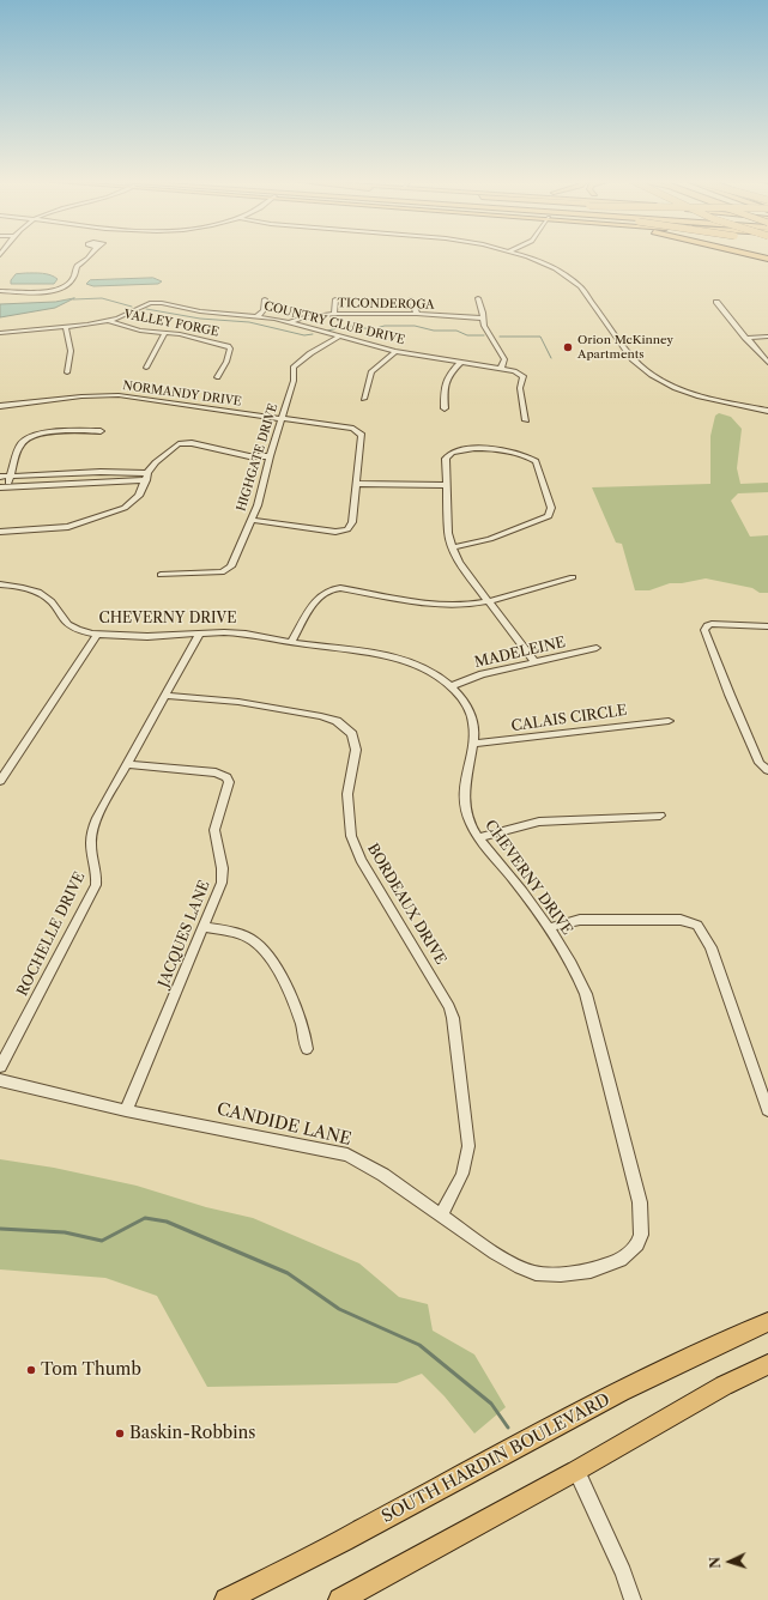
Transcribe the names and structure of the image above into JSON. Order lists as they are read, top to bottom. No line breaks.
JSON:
{"streets":{"main road":["SOUTH HARDIN BOULEVARD"],"street":["TICONDEROGA","VALLEY FORGE","COUNTRY CLUB DRIVE","NORMANDY DRIVE","HIGHGATE DRIVE","CHEVERNY DRIVE","MADELEINE","CALAIS CIRCLE","BORDEAUX DRIVE","ROCHELLE DRIVE","JACQUES LANE","CANDIDE LANE"]},"crossings":[["TICONDEROGA","COUNTRY CLUB DRIVE"],["VALLEY FORGE","COUNTRY CLUB DRIVE"],["COUNTRY CLUB DRIVE","HIGHGATE DRIVE"],["NORMANDY DRIVE","HIGHGATE DRIVE"],["CHEVERNY DRIVE","MADELEINE"],["CHEVERNY DRIVE","CALAIS CIRCLE"],["CHEVERNY DRIVE","ROCHELLE DRIVE"],["CHEVERNY DRIVE","CANDIDE LANE"],["BORDEAUX DRIVE","ROCHELLE DRIVE"],["BORDEAUX DRIVE","CANDIDE LANE"],["ROCHELLE DRIVE","JACQUES LANE"],["JACQUES LANE","CANDIDE LANE"]],"places":["Orion McKinney Apartments","Tom Thumb","Baskin-Robbins"],"north":"left"}
